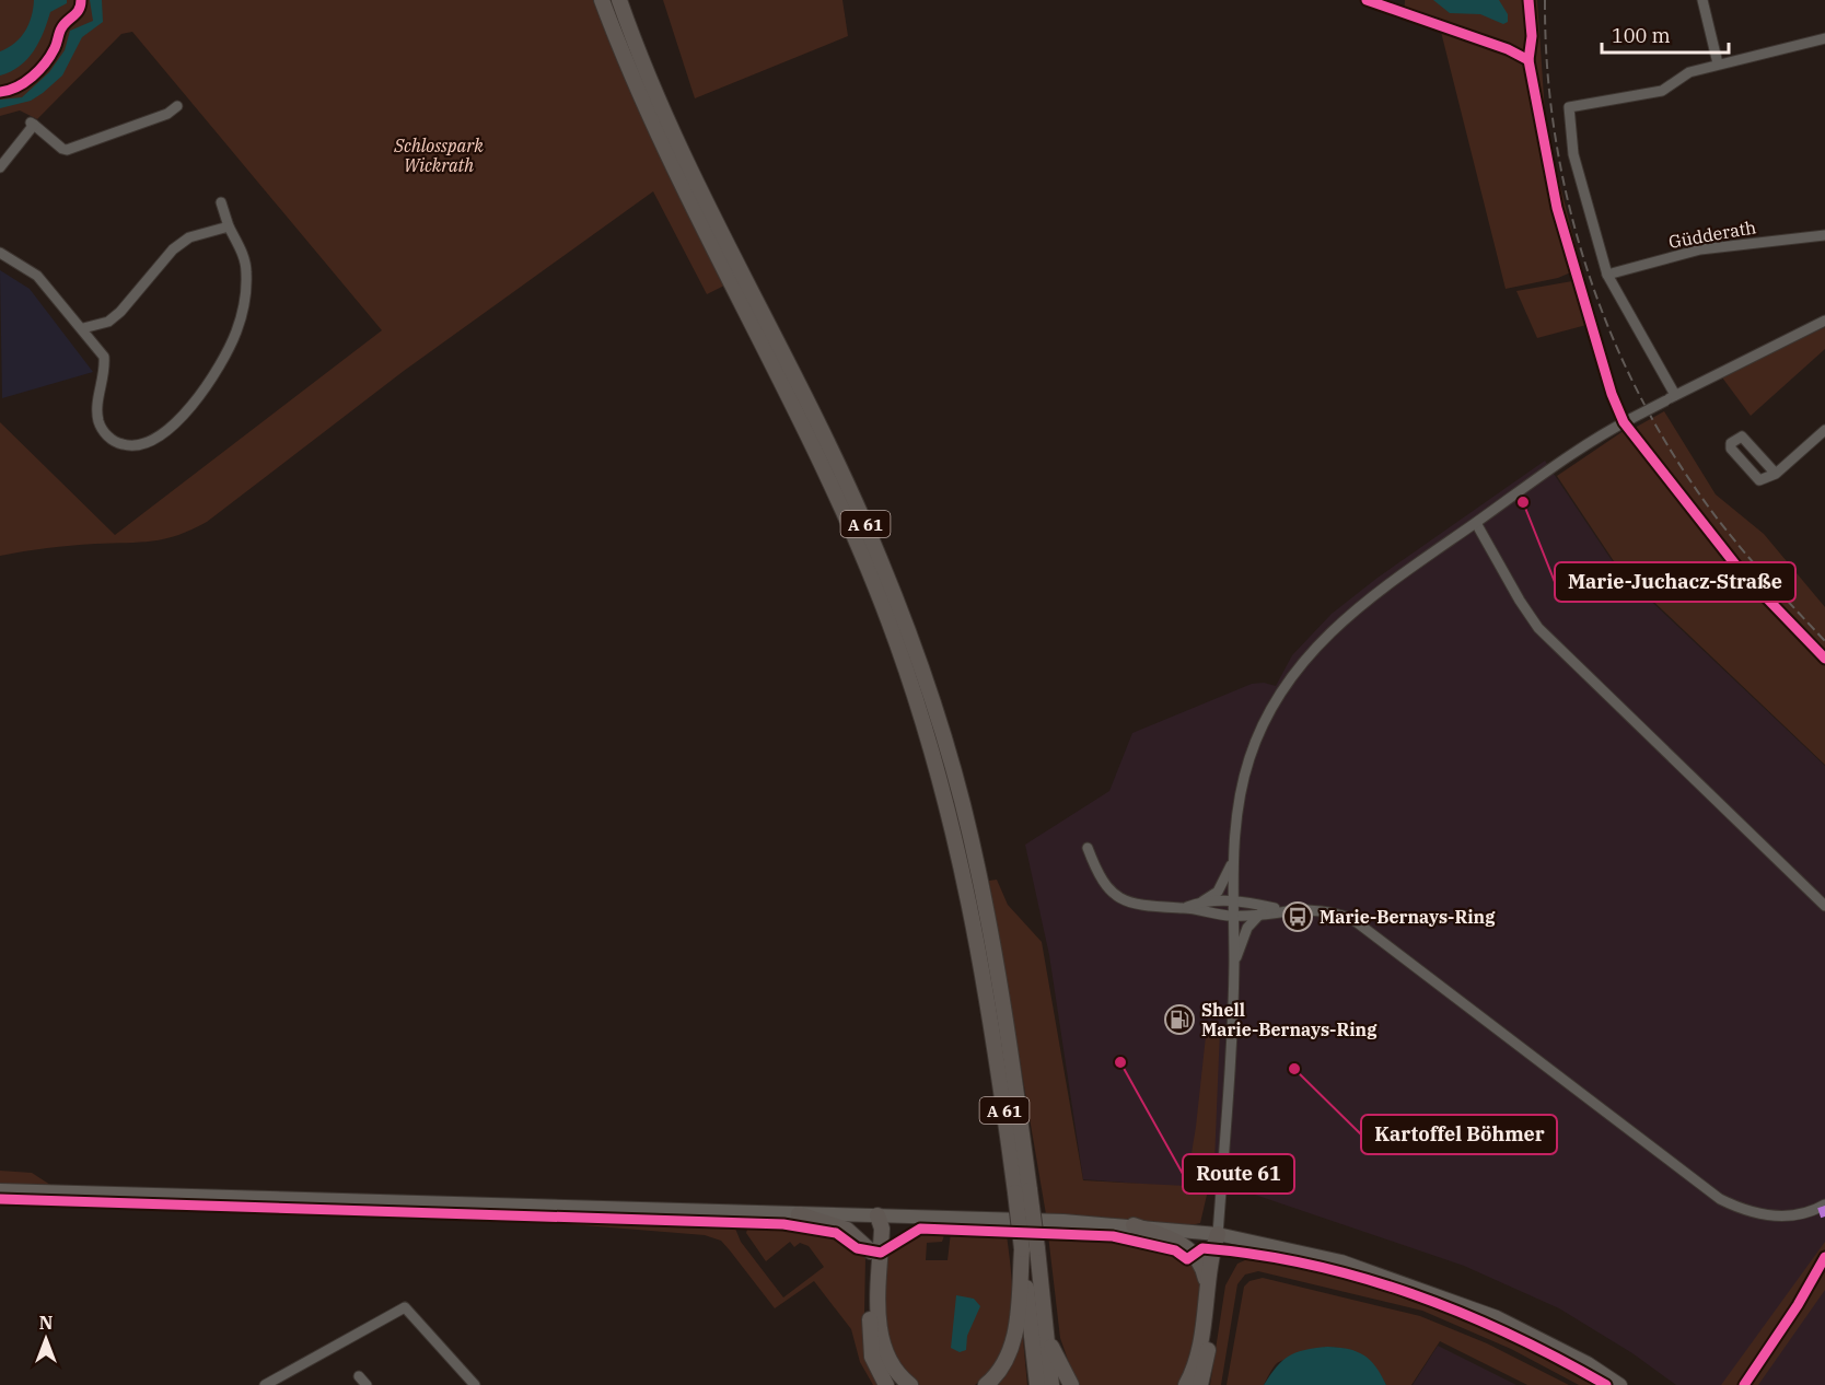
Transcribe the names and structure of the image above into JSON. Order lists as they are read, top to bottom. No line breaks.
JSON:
{"streets":{"highway":["A 61"],"street":["Güdderath"]},"parks":["Schlosspark Wickrath"],"places":{"other":["Marie-Juchacz-Straße","Route 61","Kartoffel Böhmer"],"bus stop":["Marie-Bernays-Ring"],"fuel station":["Shell Marie-Bernays-Ring"]},"scale_bar":"100 m","north":"top"}
